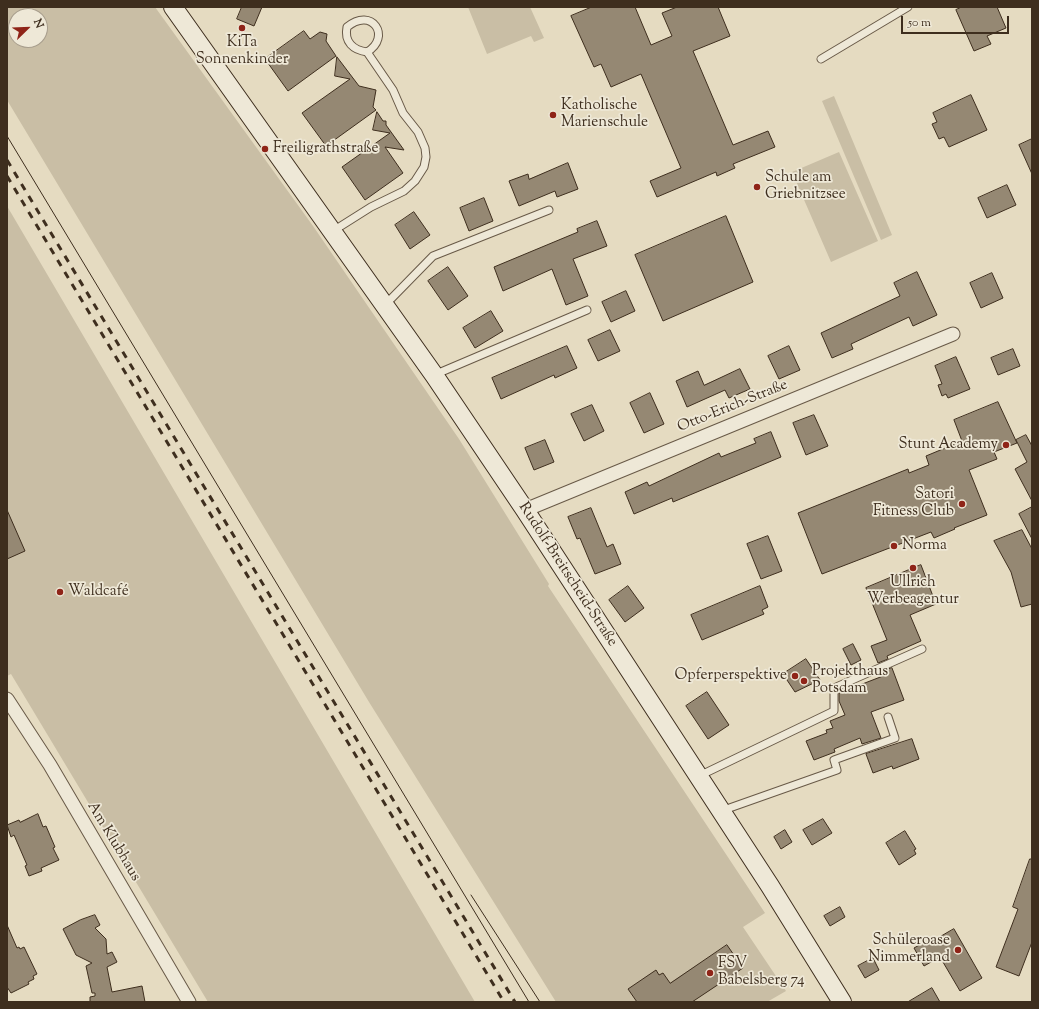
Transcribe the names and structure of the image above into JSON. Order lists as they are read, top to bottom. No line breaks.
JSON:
{"streets":{"street":["Otto-Erich-Straße","Rudolf-Breitscheid-Straße","Am Klubhaus"]},"crossings":[["Otto-Erich-Straße","Rudolf-Breitscheid-Straße"]],"places":["KiTa Sonnenkinder","Katholische Marienschule","Freiligrathstraße","Schule am Griebnitzsee","Stunt Academy","Satori Fitness Club","Norma","Ullrich Werbeagentur","Waldcafé","Opferperspektive","Projekthaus Potsdam","Schüleroase Nimmerland","FSV Babelsberg 74"],"scale_bar":"50 m","north":"top right"}
